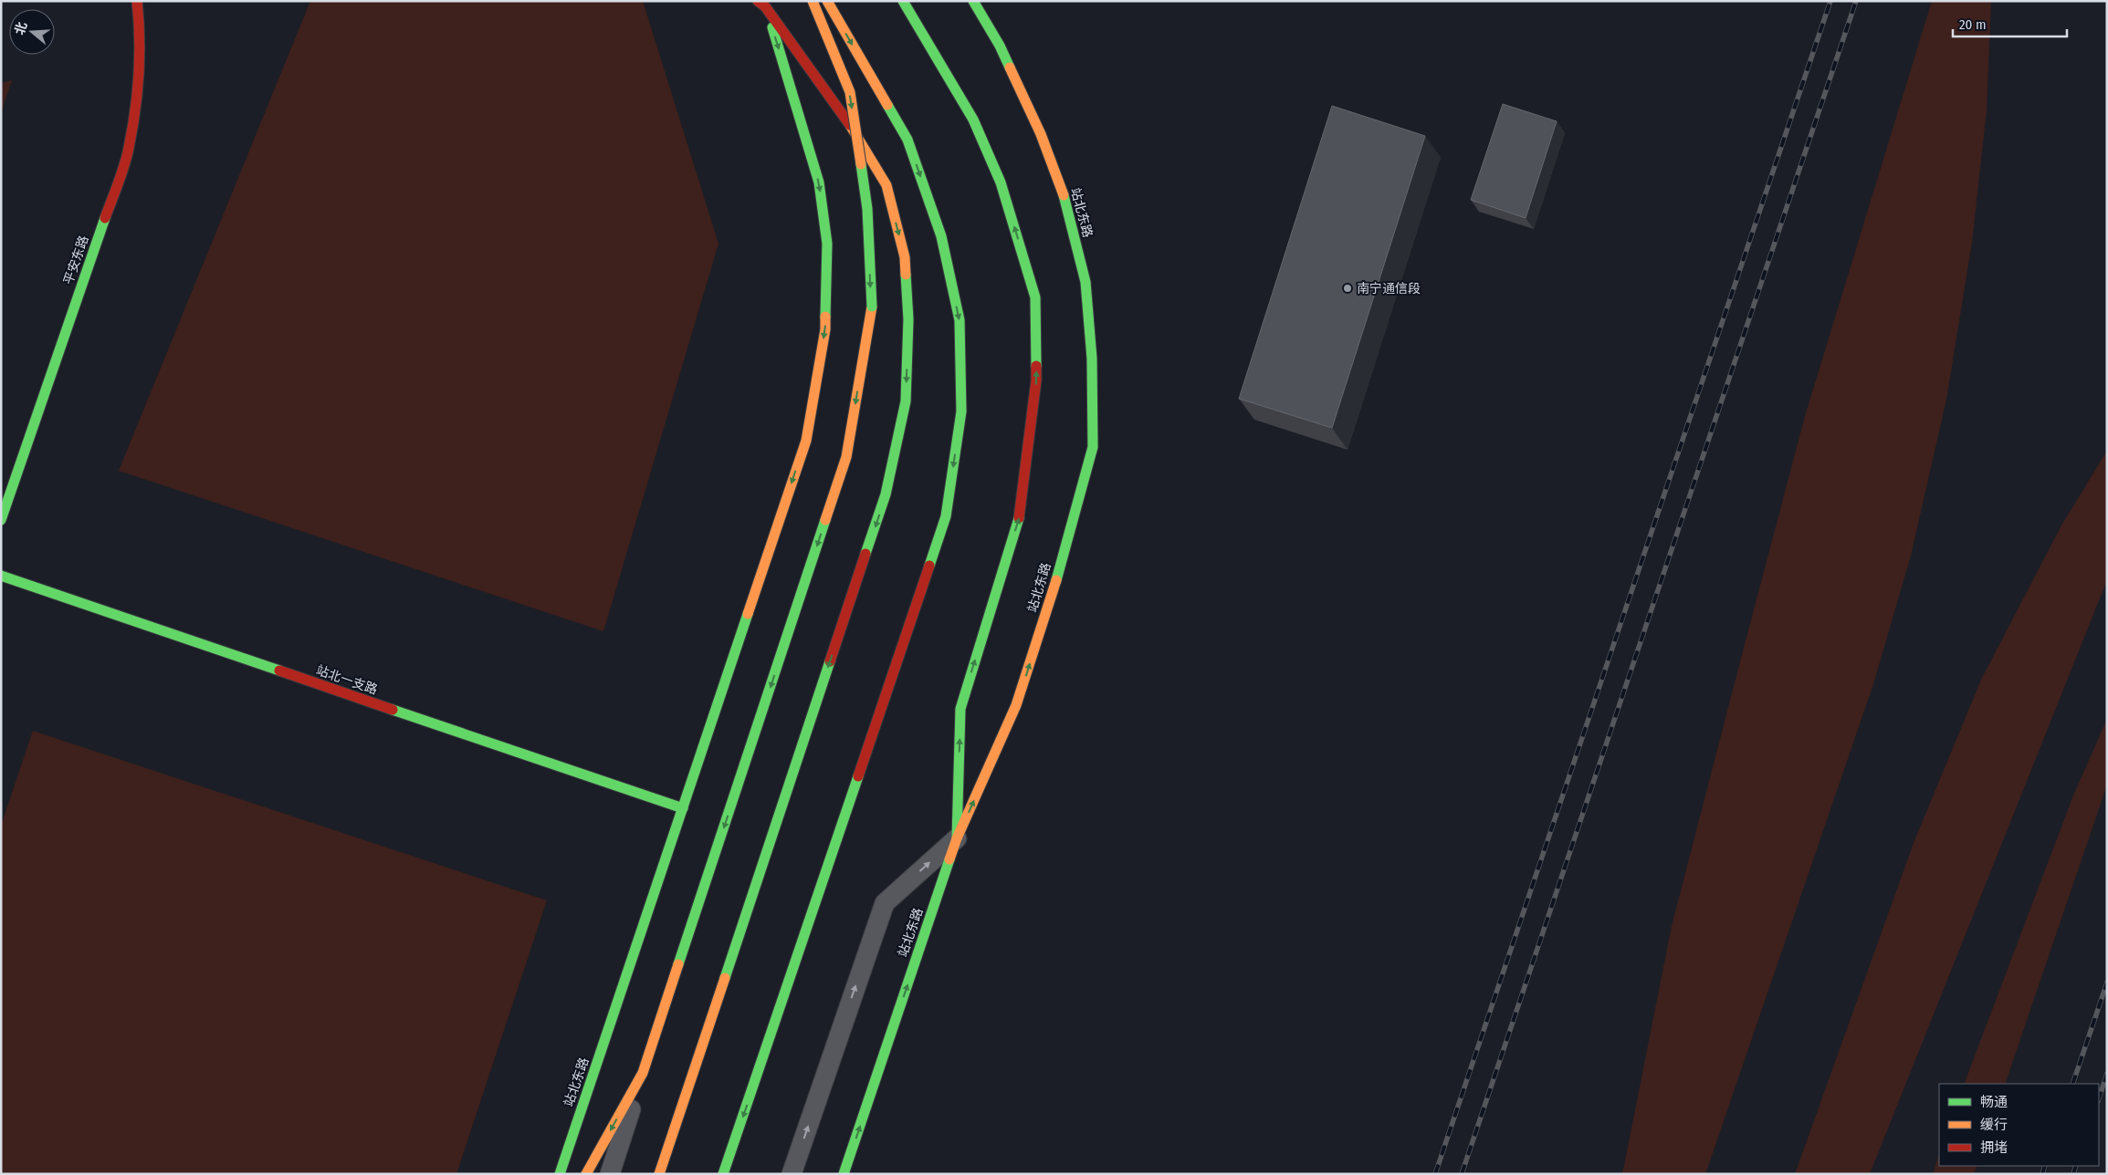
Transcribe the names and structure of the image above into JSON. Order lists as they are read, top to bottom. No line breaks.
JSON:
{"streets":{"main road":["站北东路","平安东路","站北一支路"]},"crossings":[["站北东路","站北一支路"]],"places":["南宁通信段"],"legend":["畅通","缓行","拥堵"],"scale_bar":"20 m","north":"left"}
